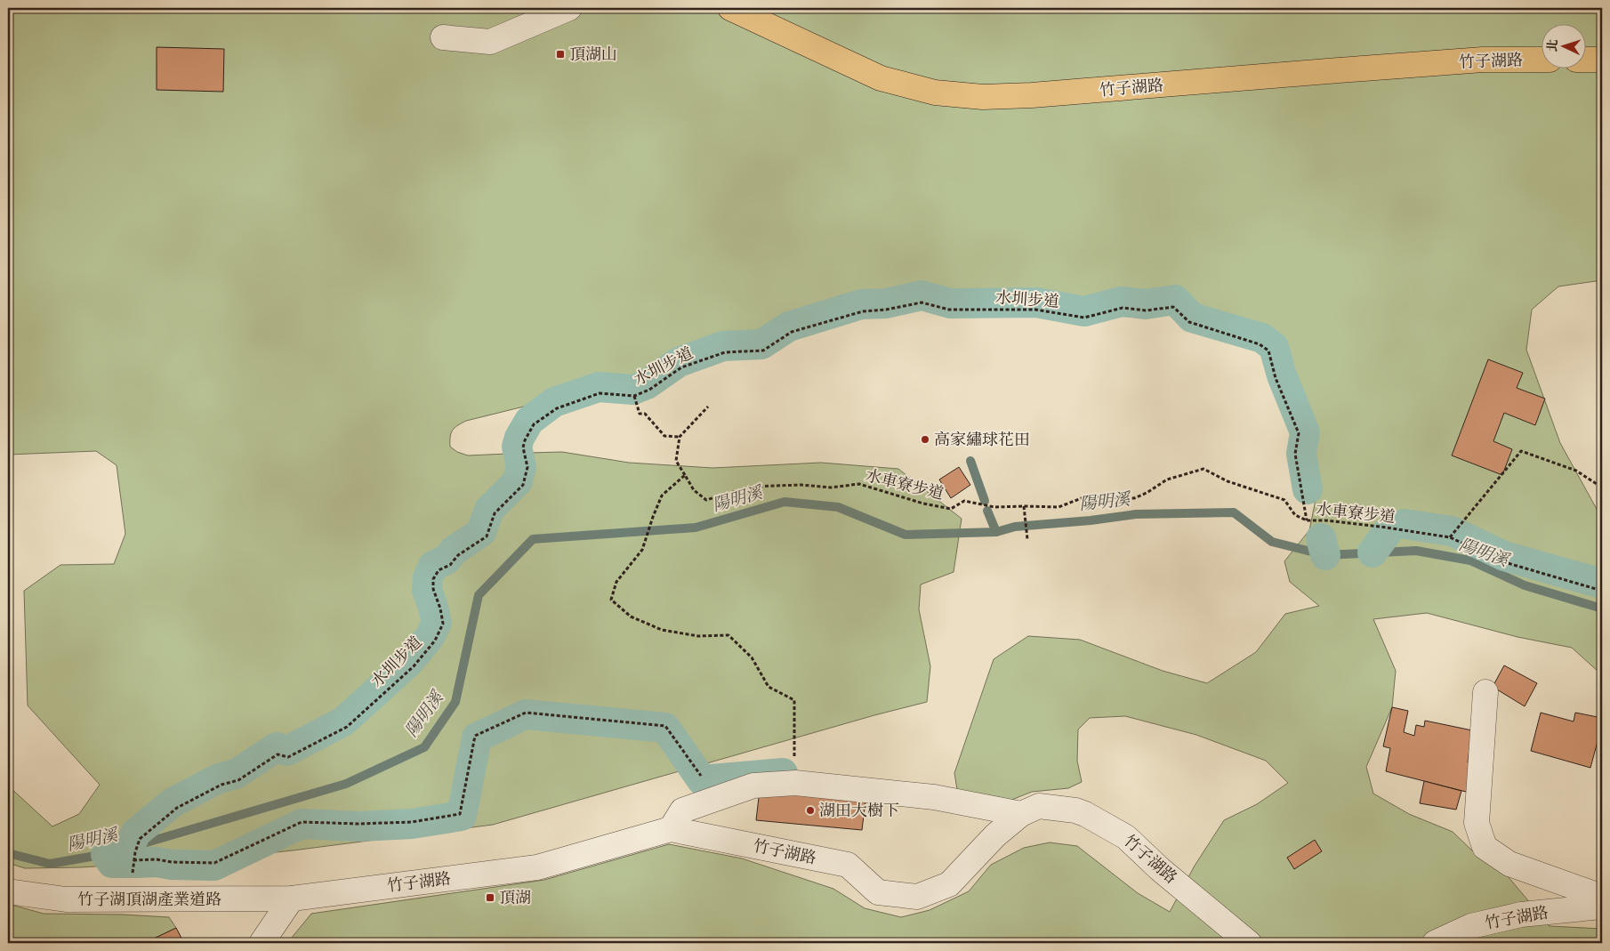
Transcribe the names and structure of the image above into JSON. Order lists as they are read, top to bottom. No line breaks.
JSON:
{"streets":{"main road":["竹子湖路"],"street":["竹子湖頂湖產業道路"],"path":["水圳步道","水車寮步道"]},"crossings":[["竹子湖路","竹子湖頂湖產業道路"],["水圳步道","水車寮步道"]],"water":["陽明溪"],"places":{"transit":["頂湖山","頂湖"],"other":["高家繡球花田","湖田大樹下"]},"north":"left"}
